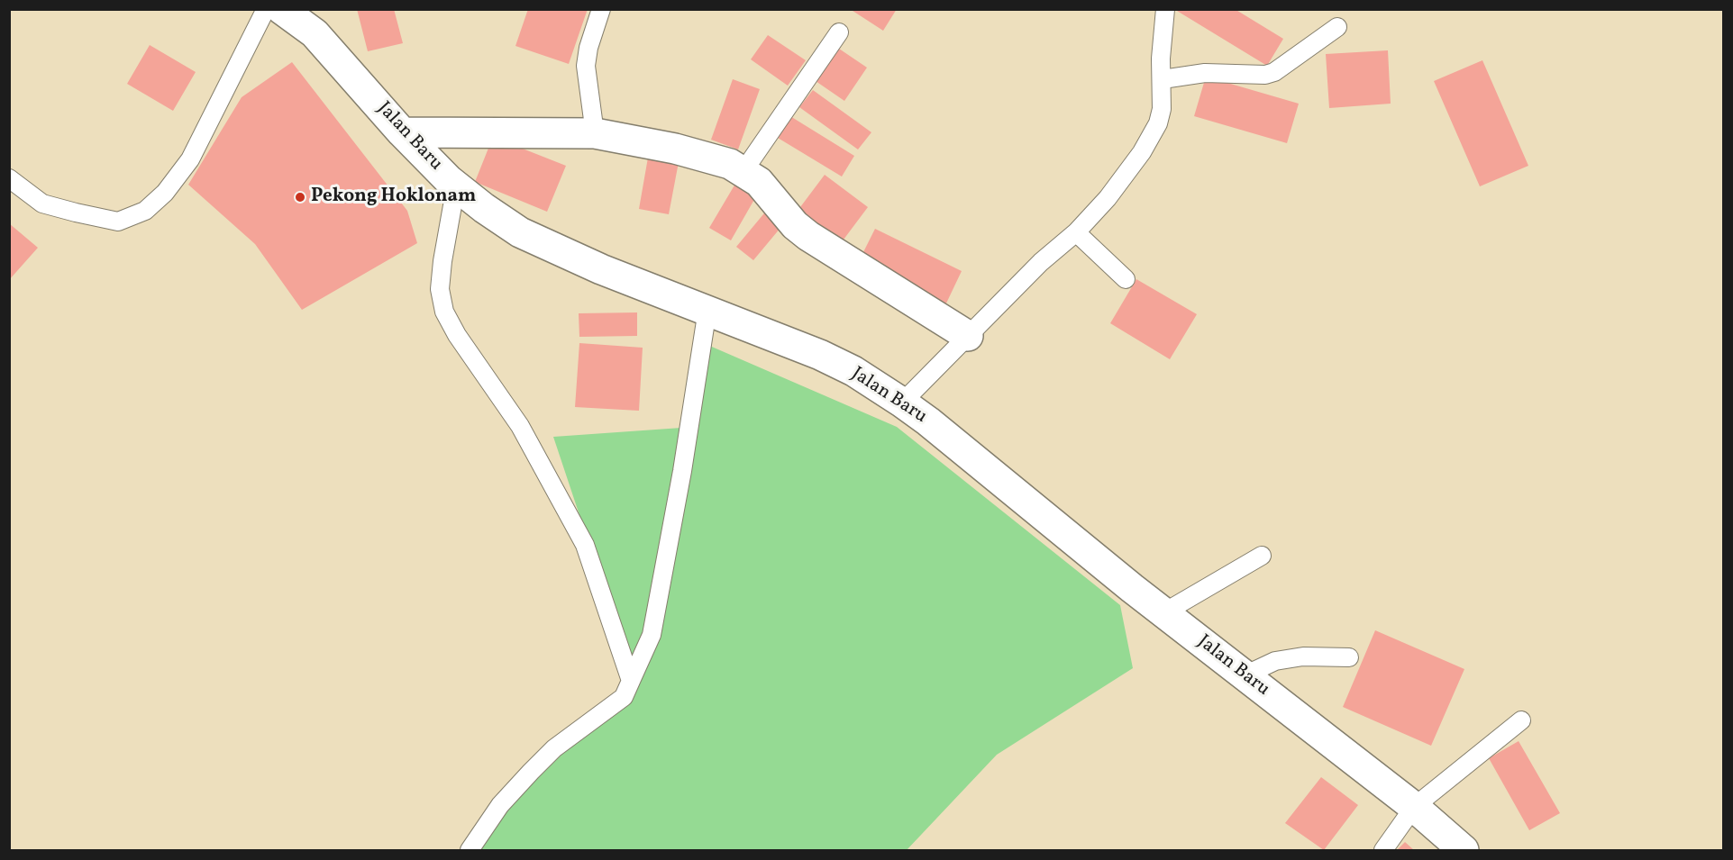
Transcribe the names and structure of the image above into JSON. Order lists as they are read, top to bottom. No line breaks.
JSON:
{"streets":{"street":["Jalan Baru"]},"places":["Pekong Hoklonam"]}
